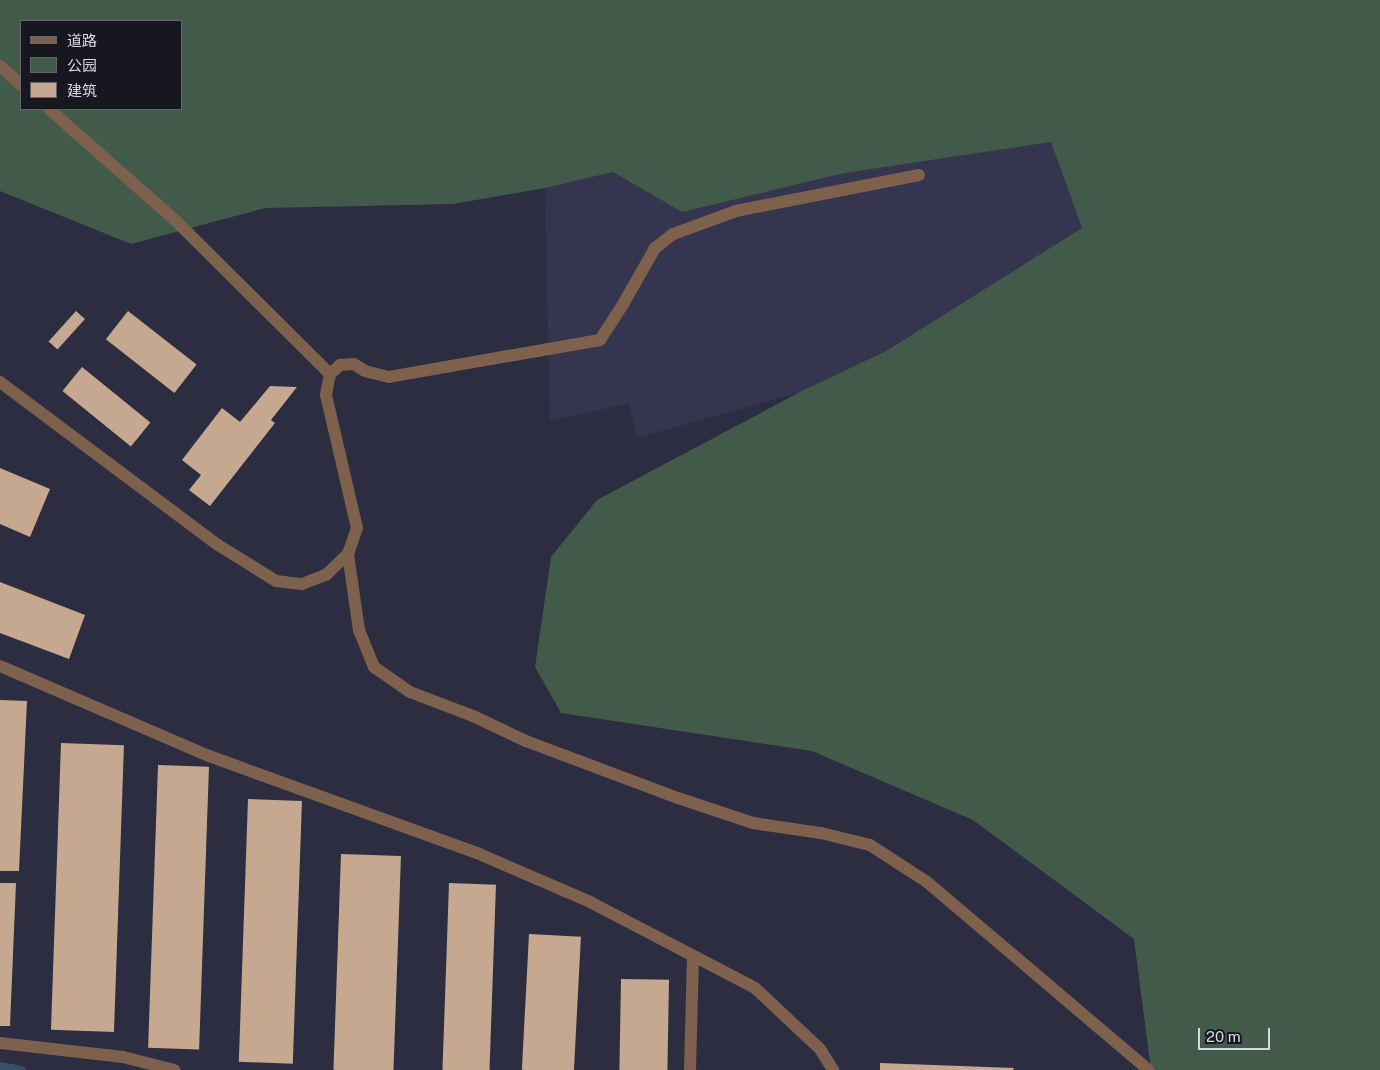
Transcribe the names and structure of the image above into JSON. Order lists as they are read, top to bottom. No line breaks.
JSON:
{"legend":["道路","公园","建筑"],"scale_bar":"20 m"}
